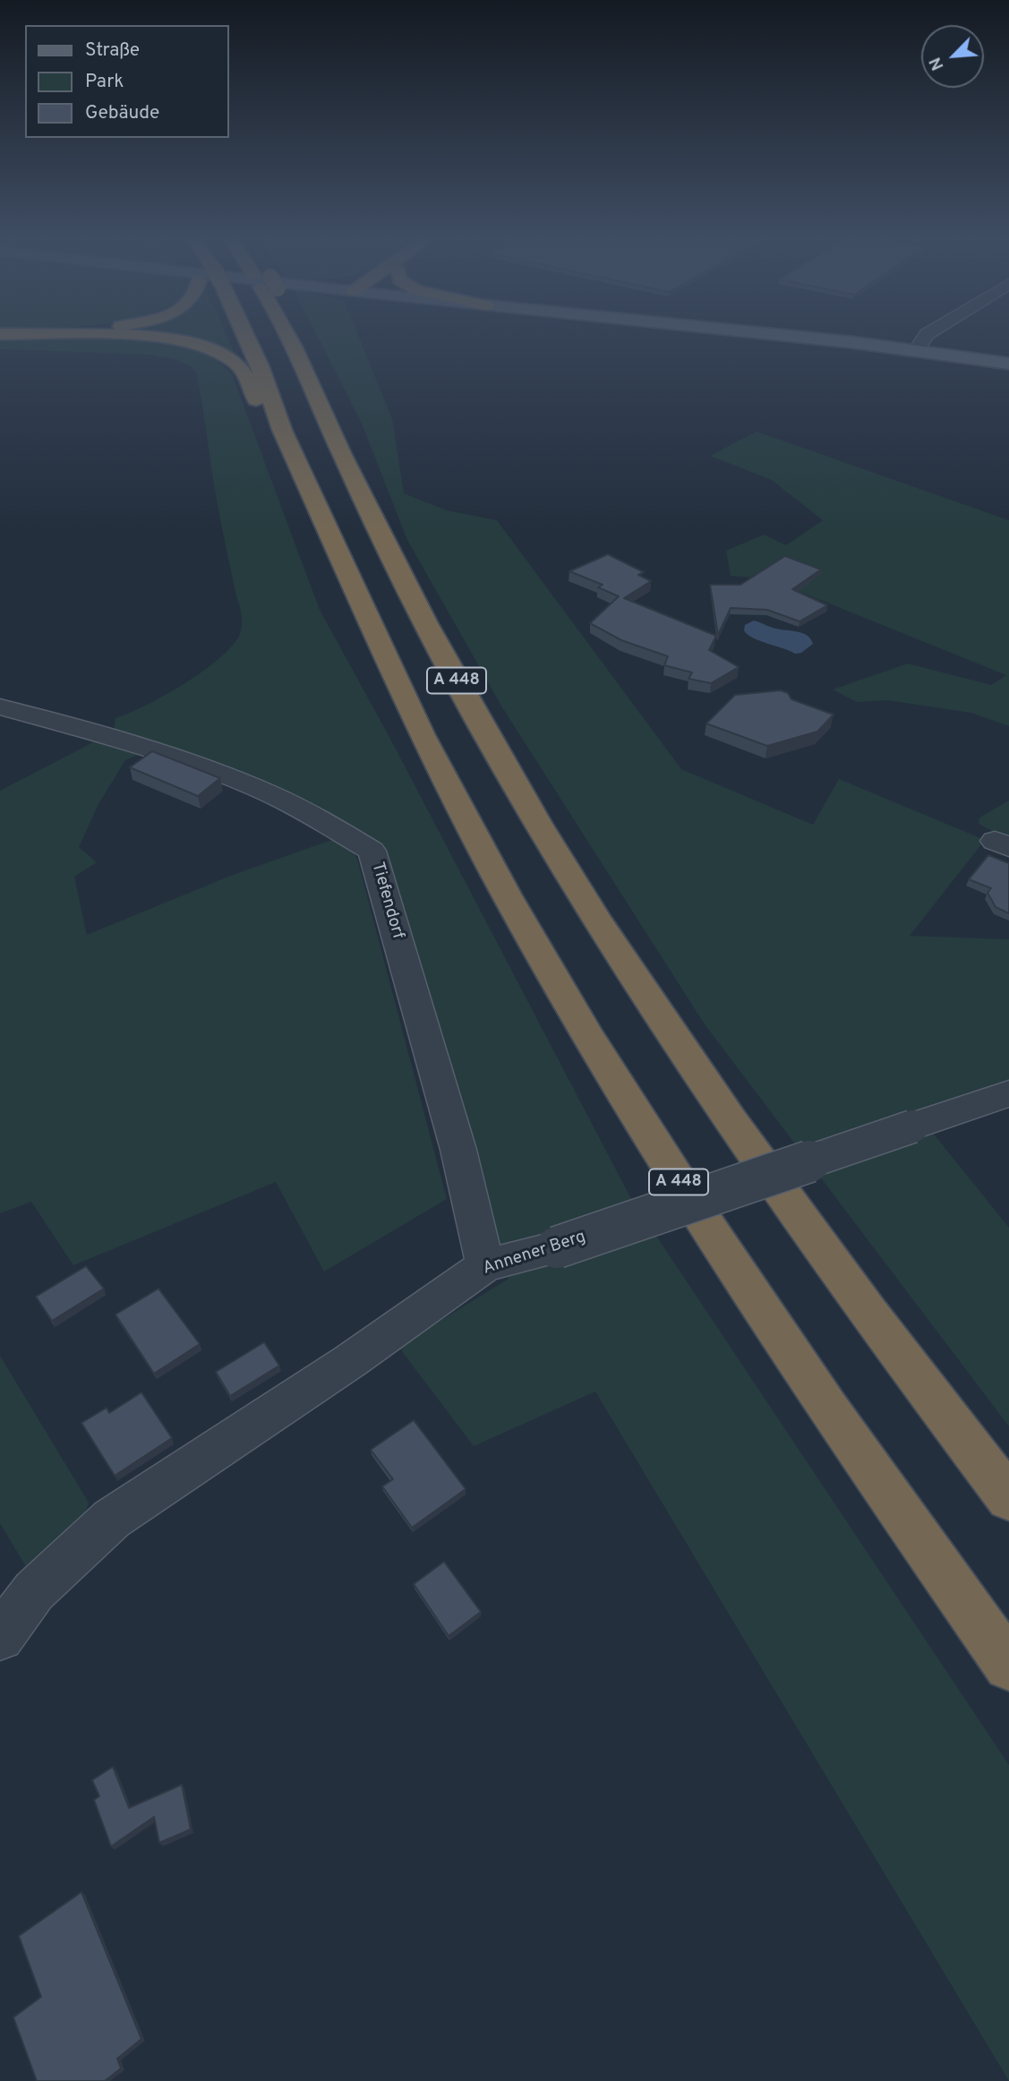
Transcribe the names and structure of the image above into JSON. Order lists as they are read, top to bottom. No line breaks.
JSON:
{"streets":{"highway":["A 448"],"street":["Tiefendorf","Annener Berg"]},"crossings":[["Tiefendorf","Annener Berg"]],"legend":["Straße","Park","Gebäude"],"north":"bottom left"}
